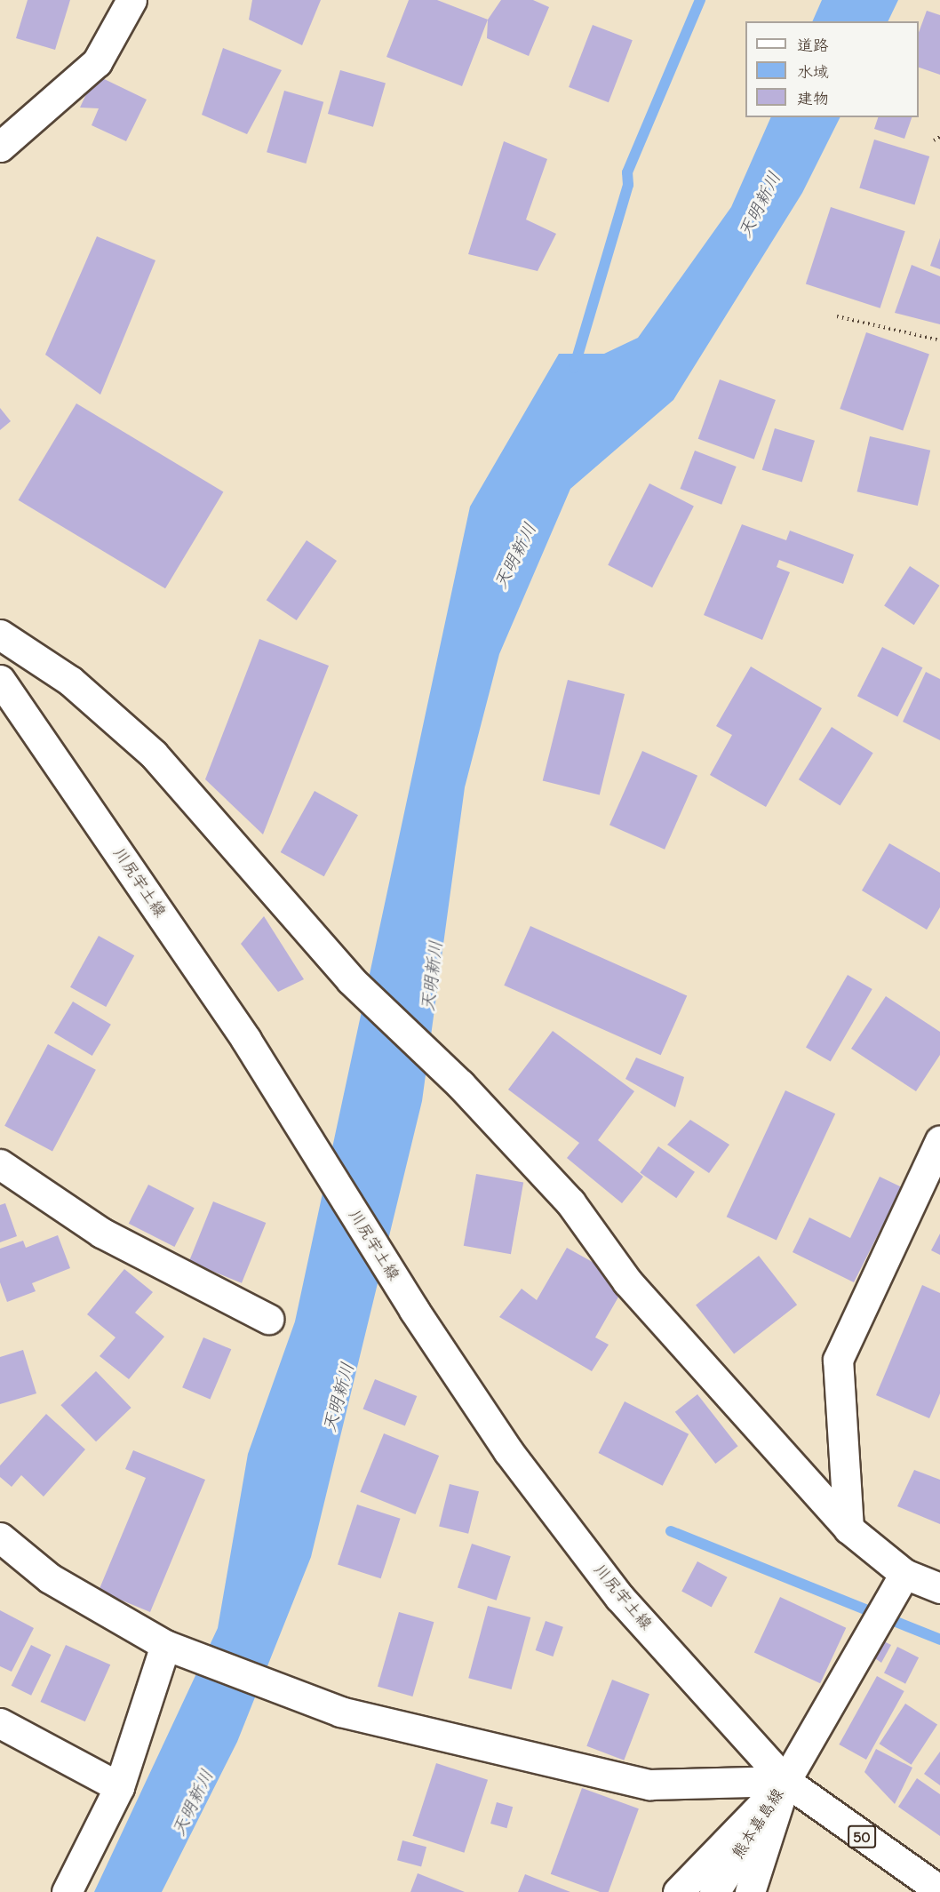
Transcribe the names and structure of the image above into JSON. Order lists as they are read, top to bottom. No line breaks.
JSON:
{"streets":{"street":["川尻宇土線","熊本嘉島線","50"]},"crossings":[["川尻宇土線","熊本嘉島線"]],"water":["天明新川"],"legend":["道路","水域","建物"]}
